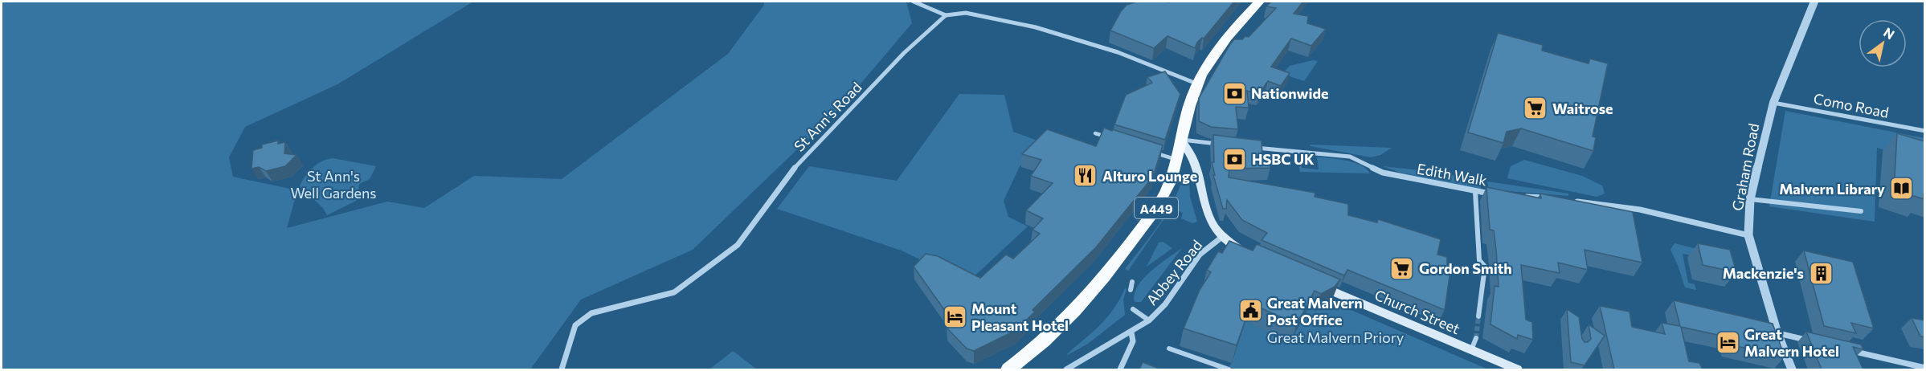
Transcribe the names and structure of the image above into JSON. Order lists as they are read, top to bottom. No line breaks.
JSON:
{"streets":{"highway":["A449"],"main road":["Church Street"],"street":["Como Road","St Ann's Road","Graham Road","Edith Walk","Abbey Road"]},"crossings":[["Como Road","Graham Road"]],"parks":["St Ann's Well Gardens","Great Malvern Priory"],"places":{"bank":["Nationwide","HSBC UK"],"supermarket":["Waitrose","Gordon Smith"],"restaurant":["Alturo Lounge"],"library":["Malvern Library"],"building":["Mackenzie's"],"public building":["Great Malvern Post Office"],"hotel":["Mount Pleasant Hotel","Great Malvern Hotel"]},"north":"top right"}
